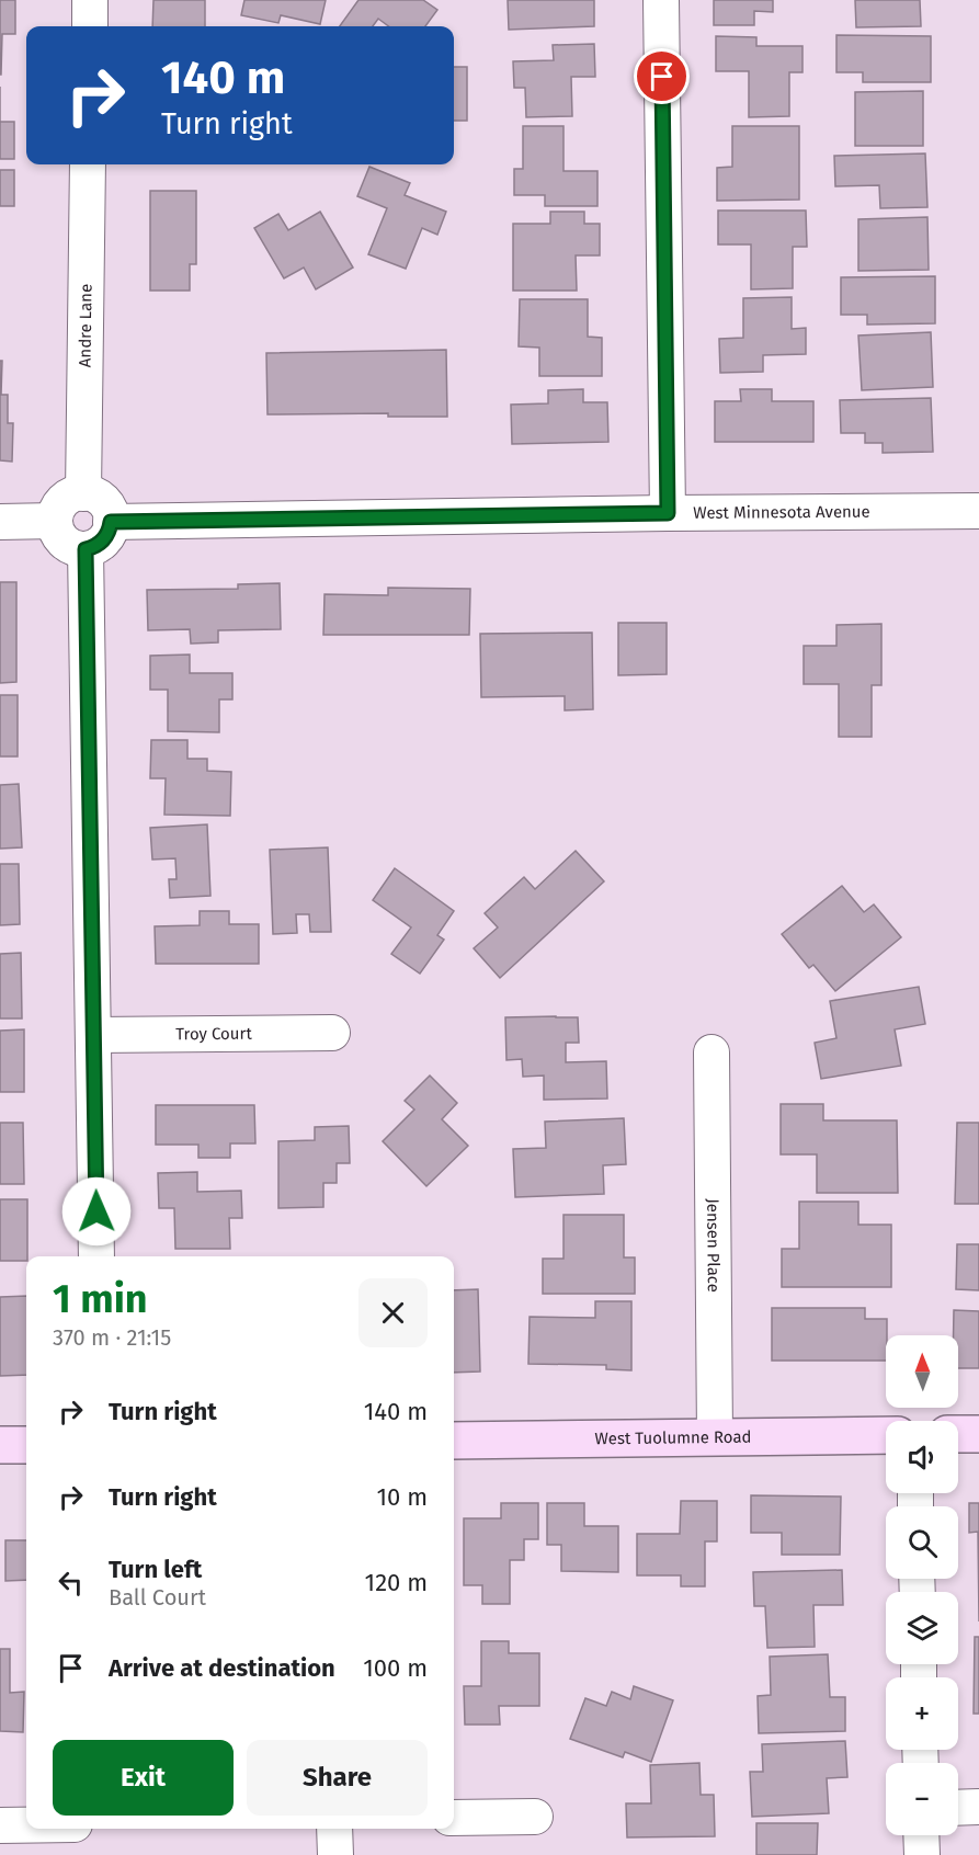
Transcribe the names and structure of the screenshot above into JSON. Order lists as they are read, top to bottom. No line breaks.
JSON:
{"streets":{"street":["Andre Lane","West Minnesota Avenue","Troy Court","Jensen Place","West Tuolumne Road"]},"crossings":[["Andre Lane","West Minnesota Avenue"],["Jensen Place","West Tuolumne Road"]],"north":"top","page":{"turn":["140 m","Turn right"],"heading":["1 min","370 m · 21:15"],"map_buttons":["+","−"],"list":[{"name":"Turn right","value":"140 m"},{"name":"Turn right","value":"10 m"},{"name":"Turn left","note":"Ball Court","value":"120 m"},{"name":"Arrive at destination","value":"100 m"}],"buttons":["Exit","Share"]}}
